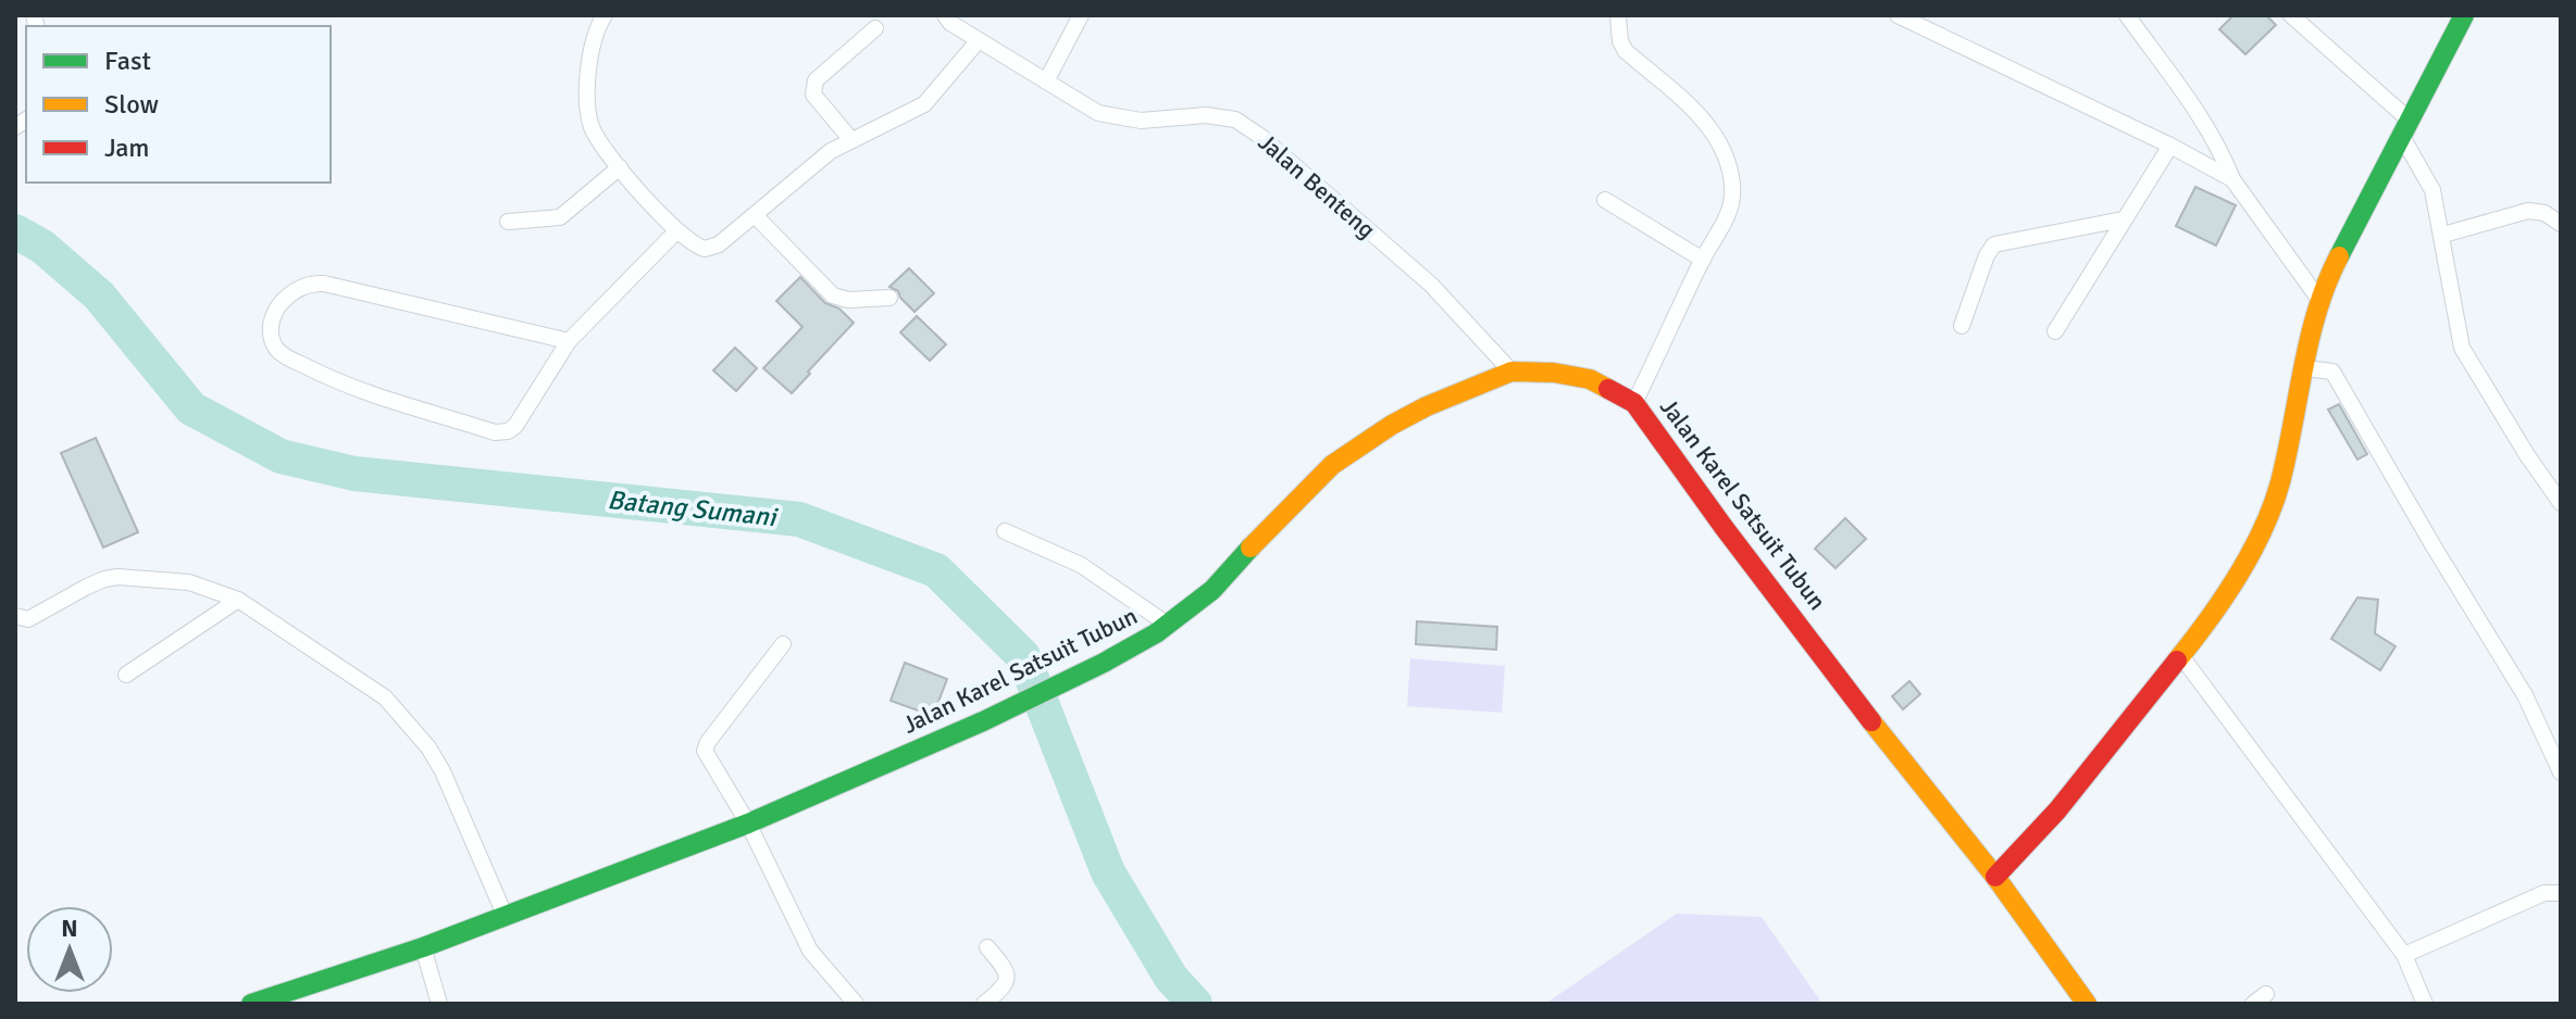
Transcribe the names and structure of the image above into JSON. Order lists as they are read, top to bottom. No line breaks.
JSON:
{"streets":{"street":["Jalan Benteng","Jalan Karel Satsuit Tubun"]},"crossings":[["Jalan Benteng","Jalan Karel Satsuit Tubun"]],"water":["Batang Sumani"],"legend":["Fast","Slow","Jam"],"north":"top"}
